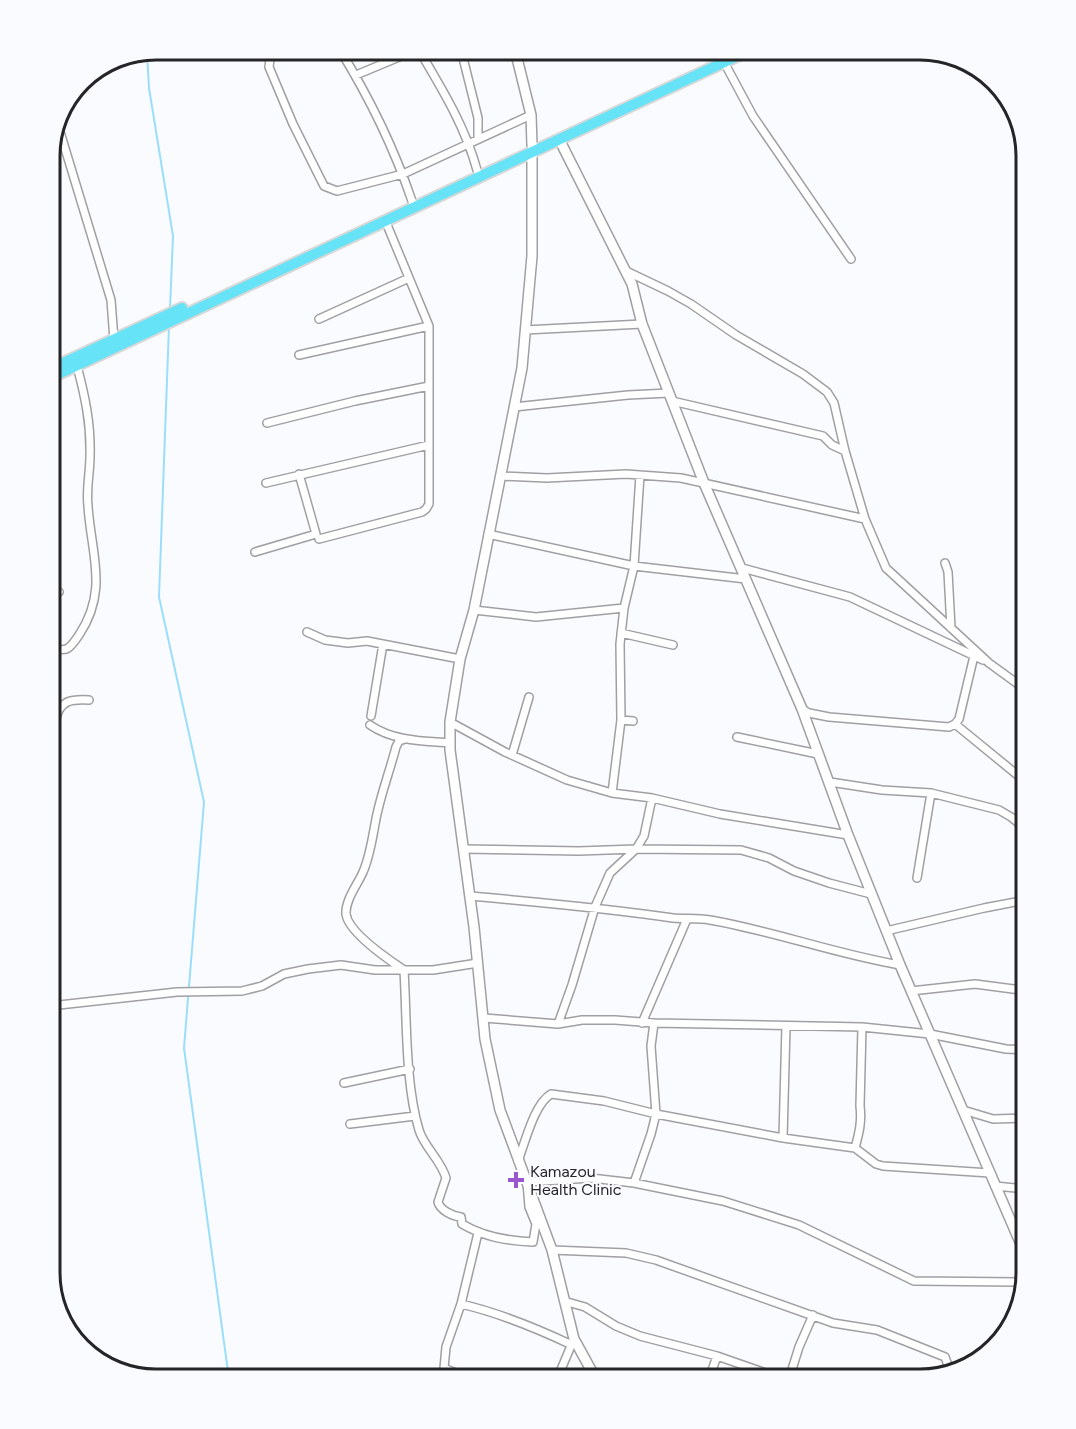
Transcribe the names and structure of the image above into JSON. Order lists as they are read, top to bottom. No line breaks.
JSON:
{"places":{"health":["Kamazou Health Clinic"]}}
